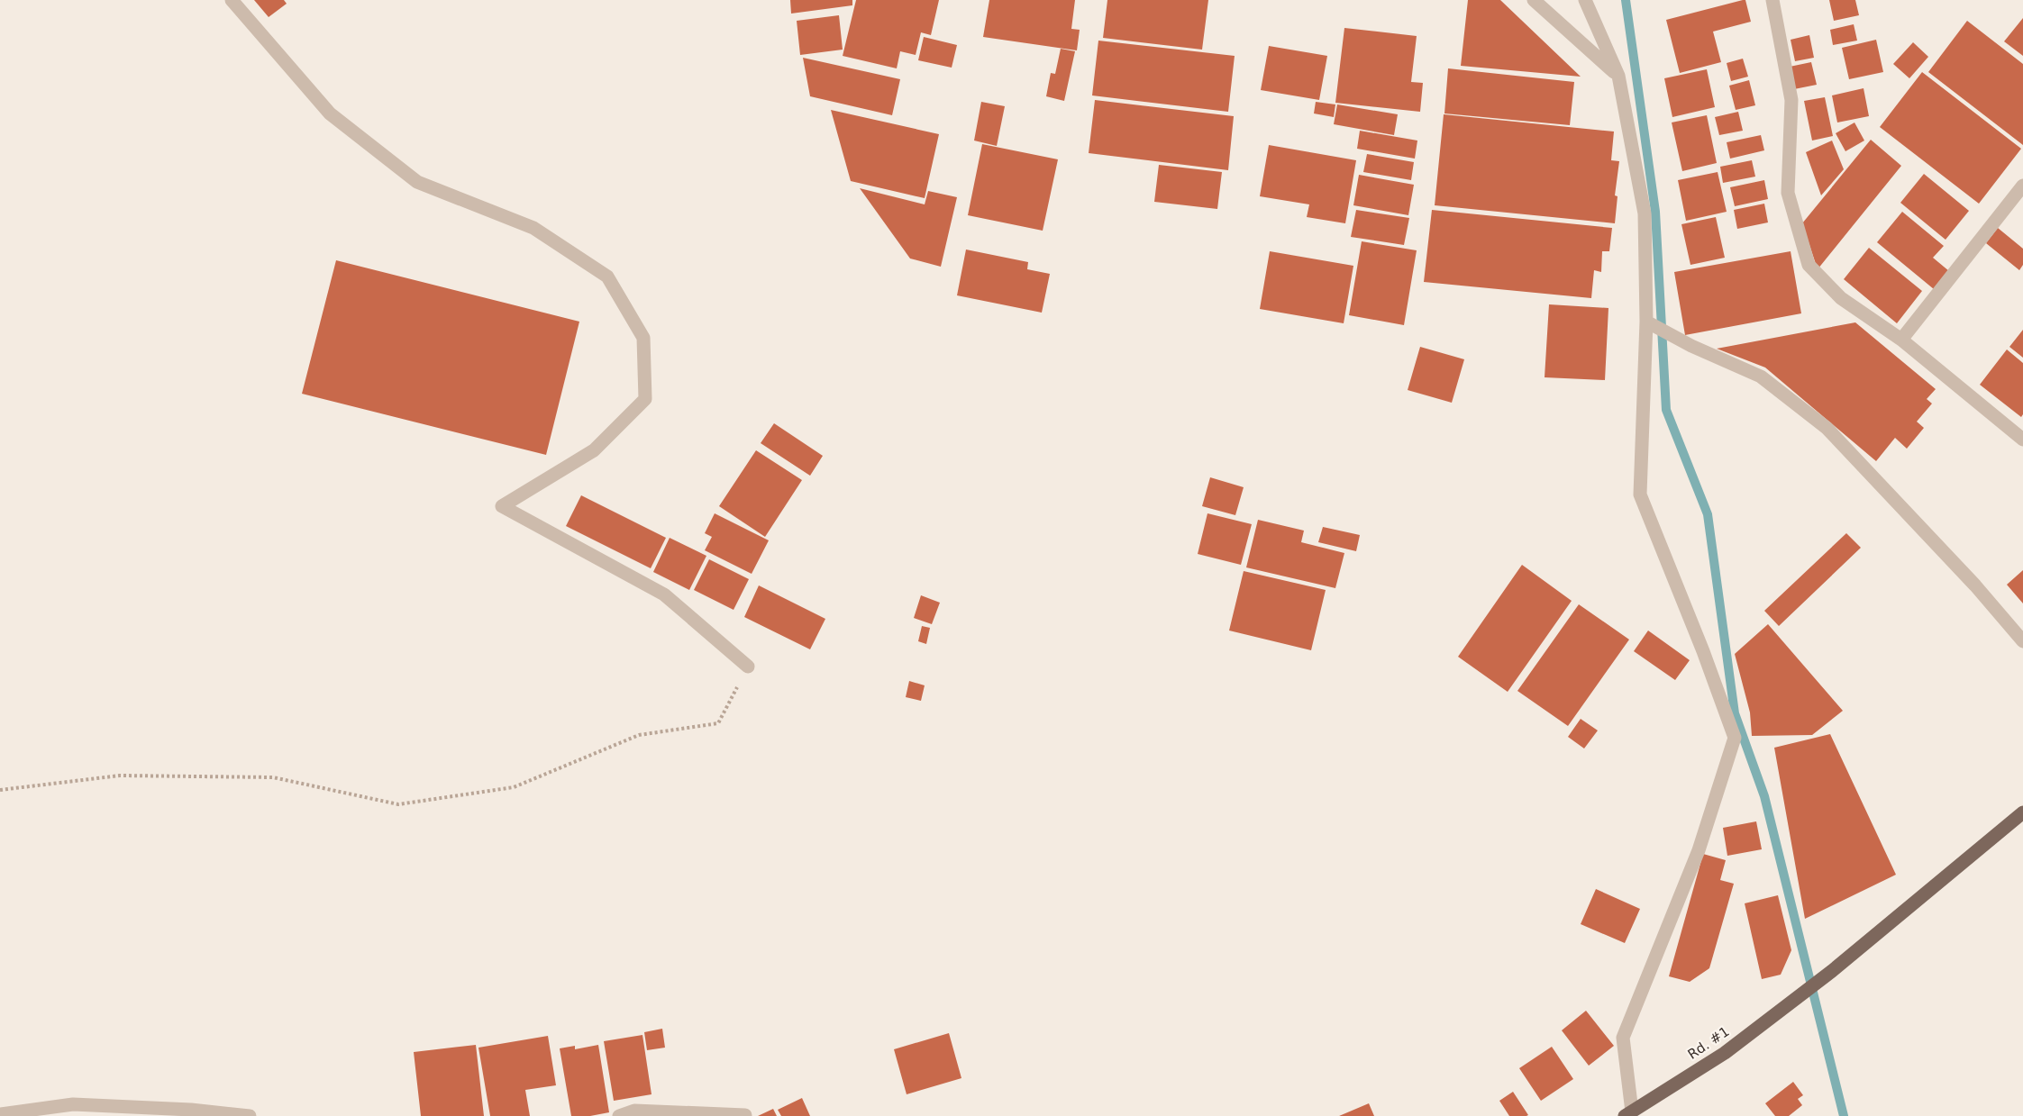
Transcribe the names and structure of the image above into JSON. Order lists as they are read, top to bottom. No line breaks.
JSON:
{"streets":{"main road":["Rd. #1"]}}
